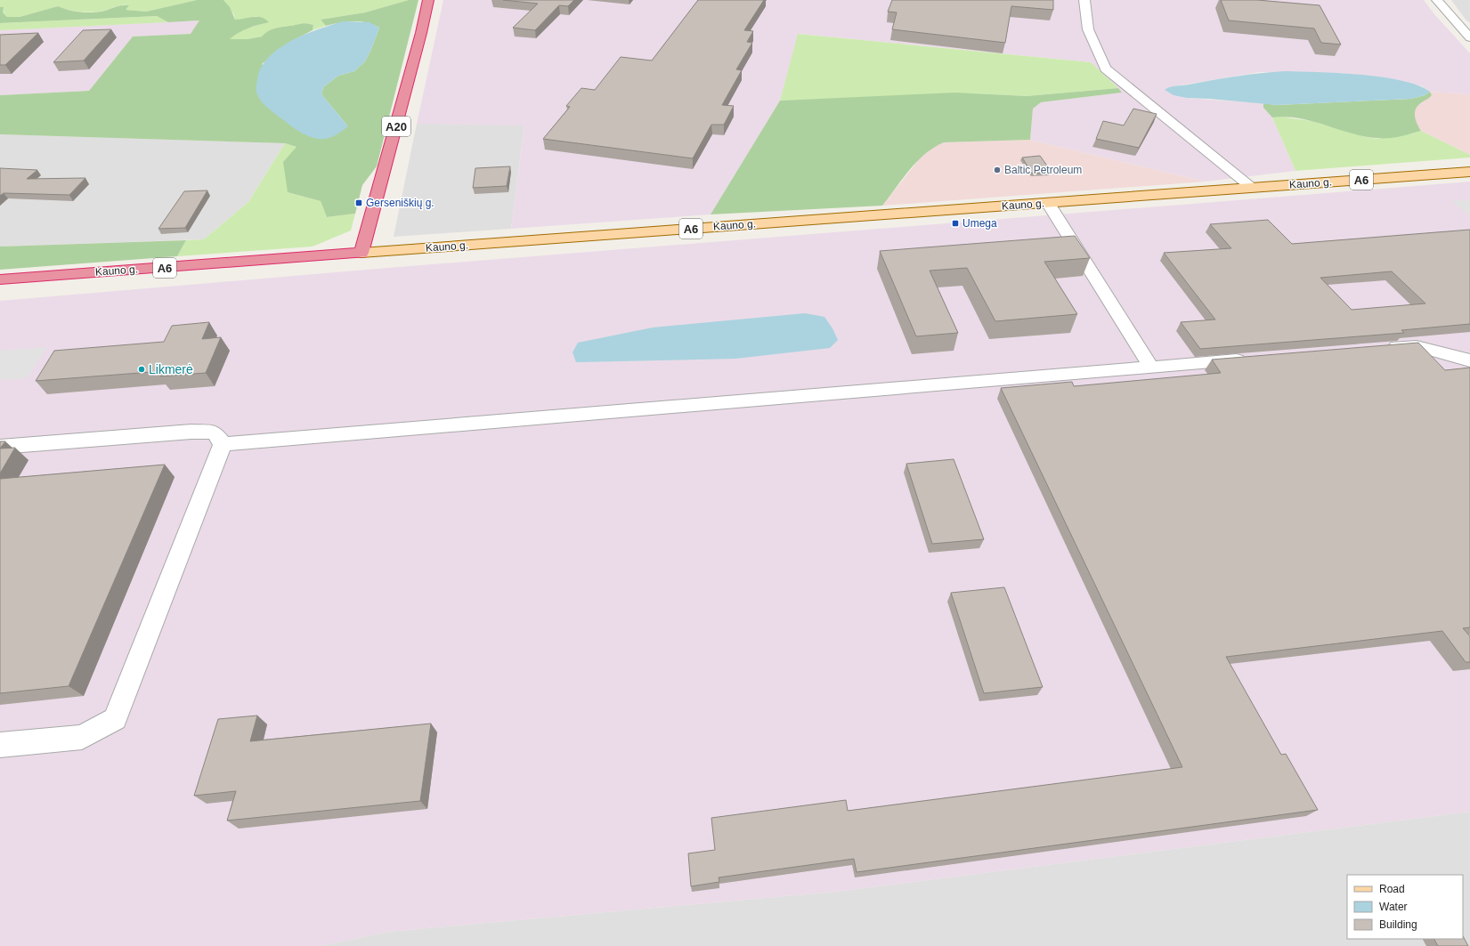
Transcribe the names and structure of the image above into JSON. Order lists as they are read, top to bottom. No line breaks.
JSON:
{"streets":{"highway":["A20","A6","Kauno g."]},"crossings":[["A20","Kauno g."]],"places":{"other":["Baltic Petroleum","Likmerė"],"transit":["Gerseniškių g.","Umega"]},"legend":["Road","Water","Building"]}
